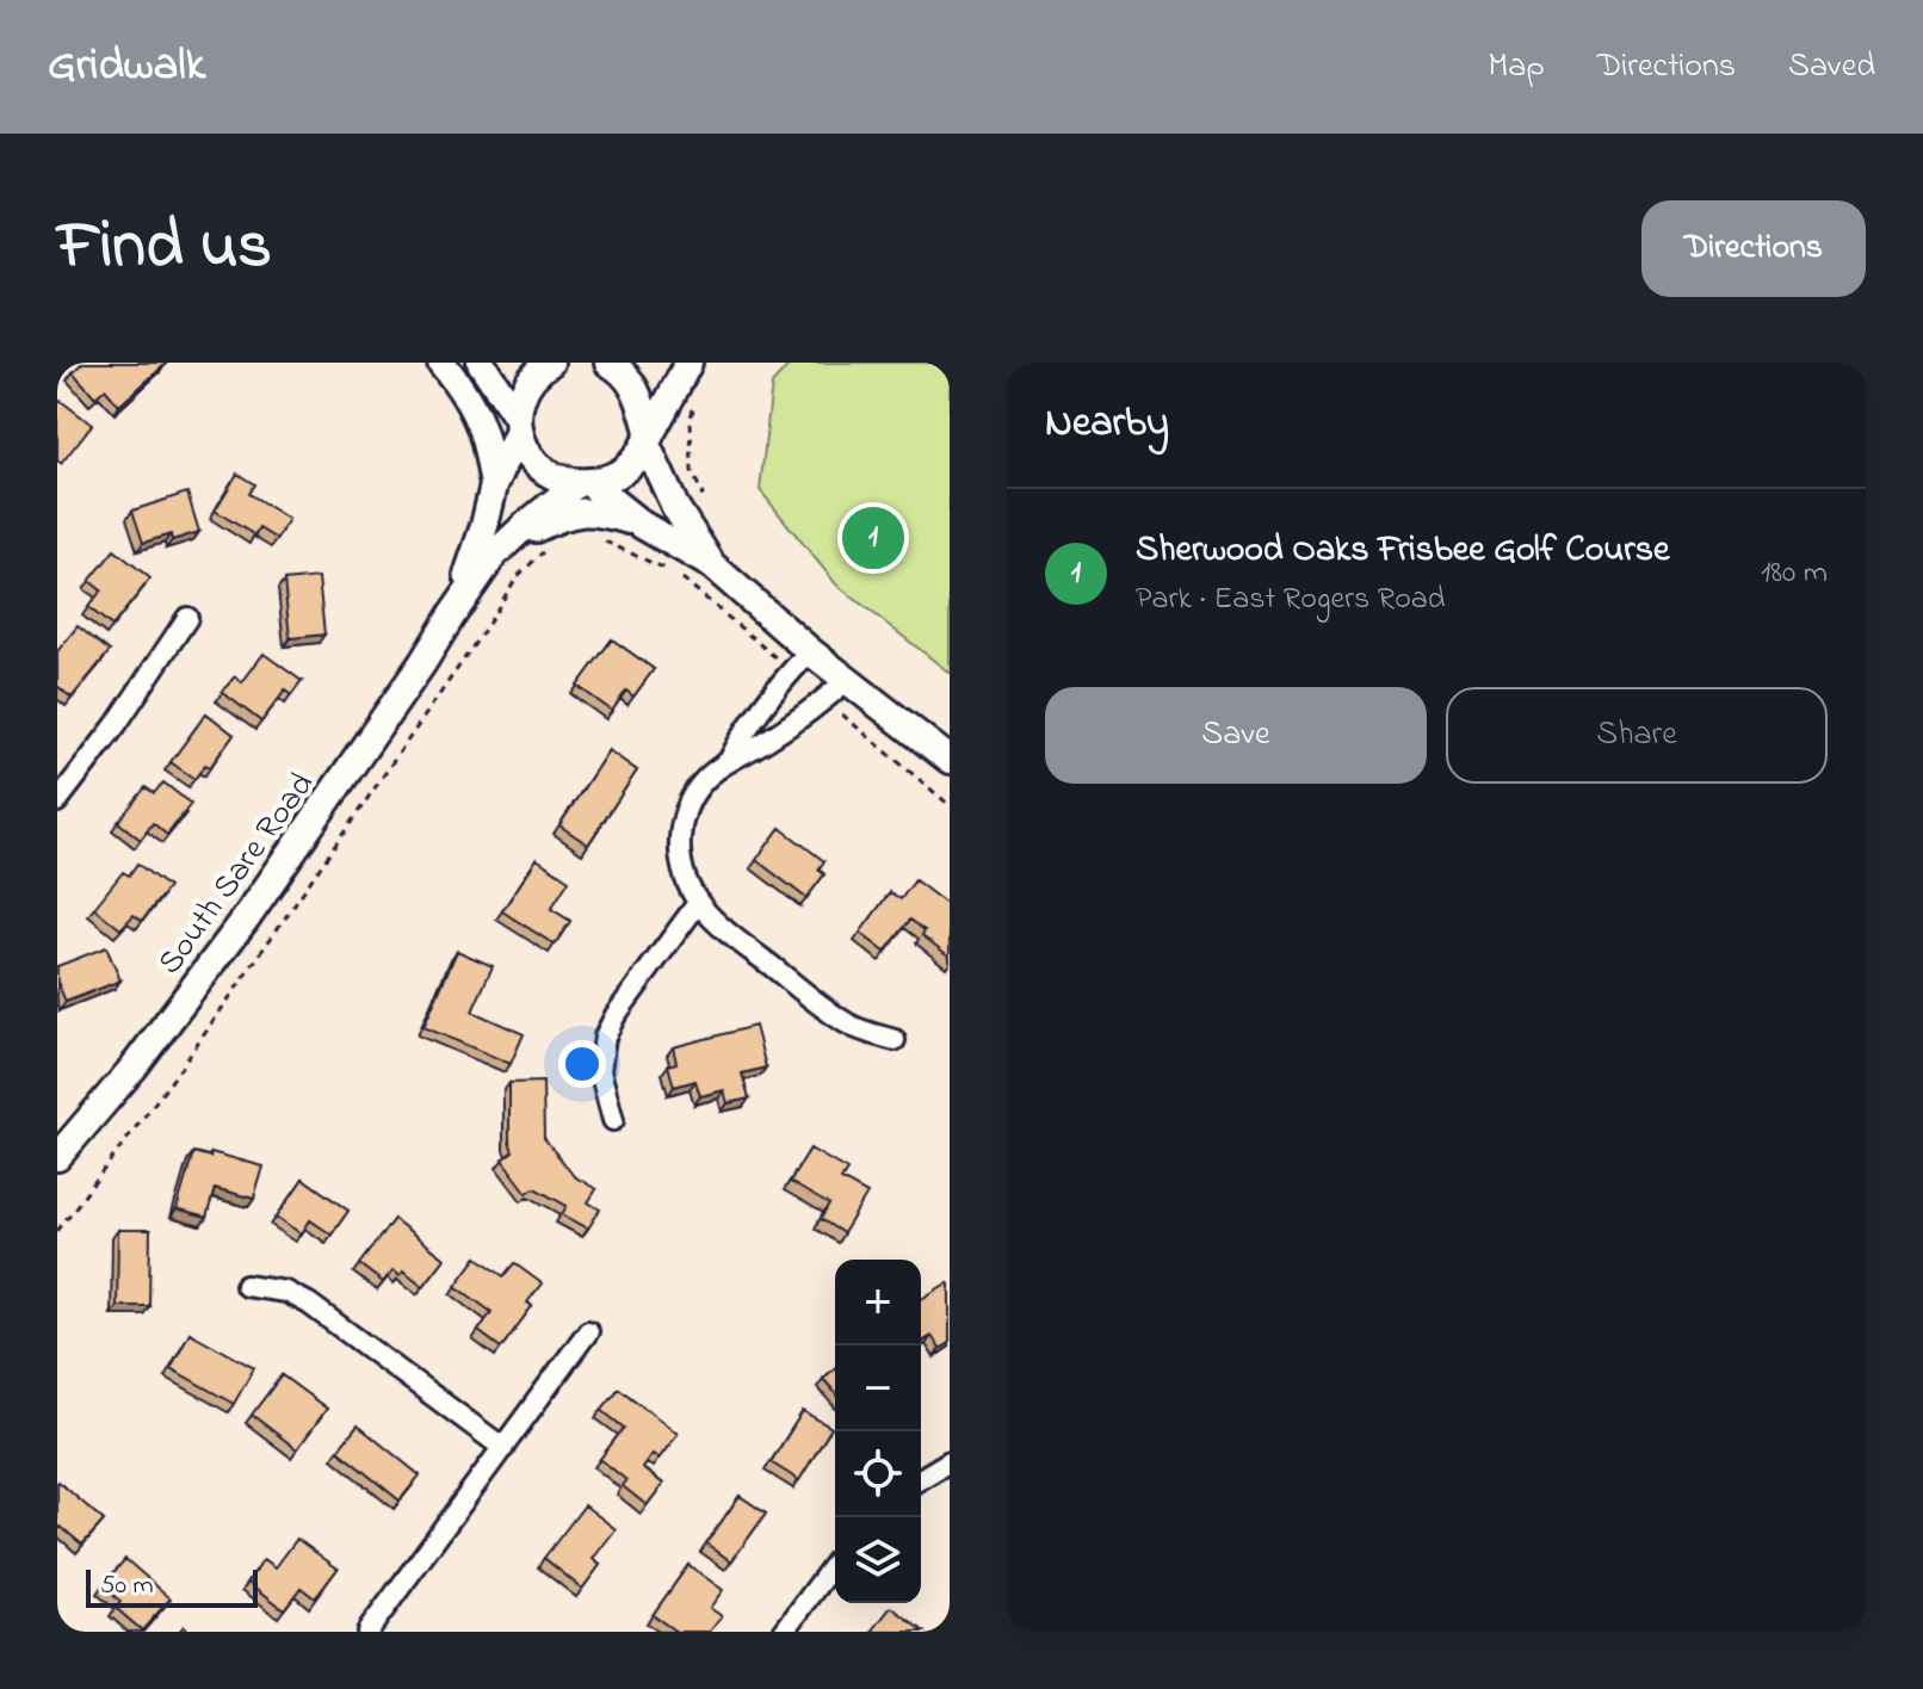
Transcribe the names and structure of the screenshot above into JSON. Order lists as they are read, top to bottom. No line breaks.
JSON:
{"streets":{"main road":["South Sare Road"]},"scale_bar":"50 m","page":{"header":"Gridwalk","nav":["Map","Directions","Saved"],"title":"Find us","buttons":["Directions",["Save","Share"]],"heading":"Nearby","list":[{"mark":"1","name":"Sherwood Oaks Frisbee Golf Course","note":"Park · East Rogers Road","value":"180 m"}],"pins":"1","map_buttons":["+","−"],"scale":"50 m"}}
